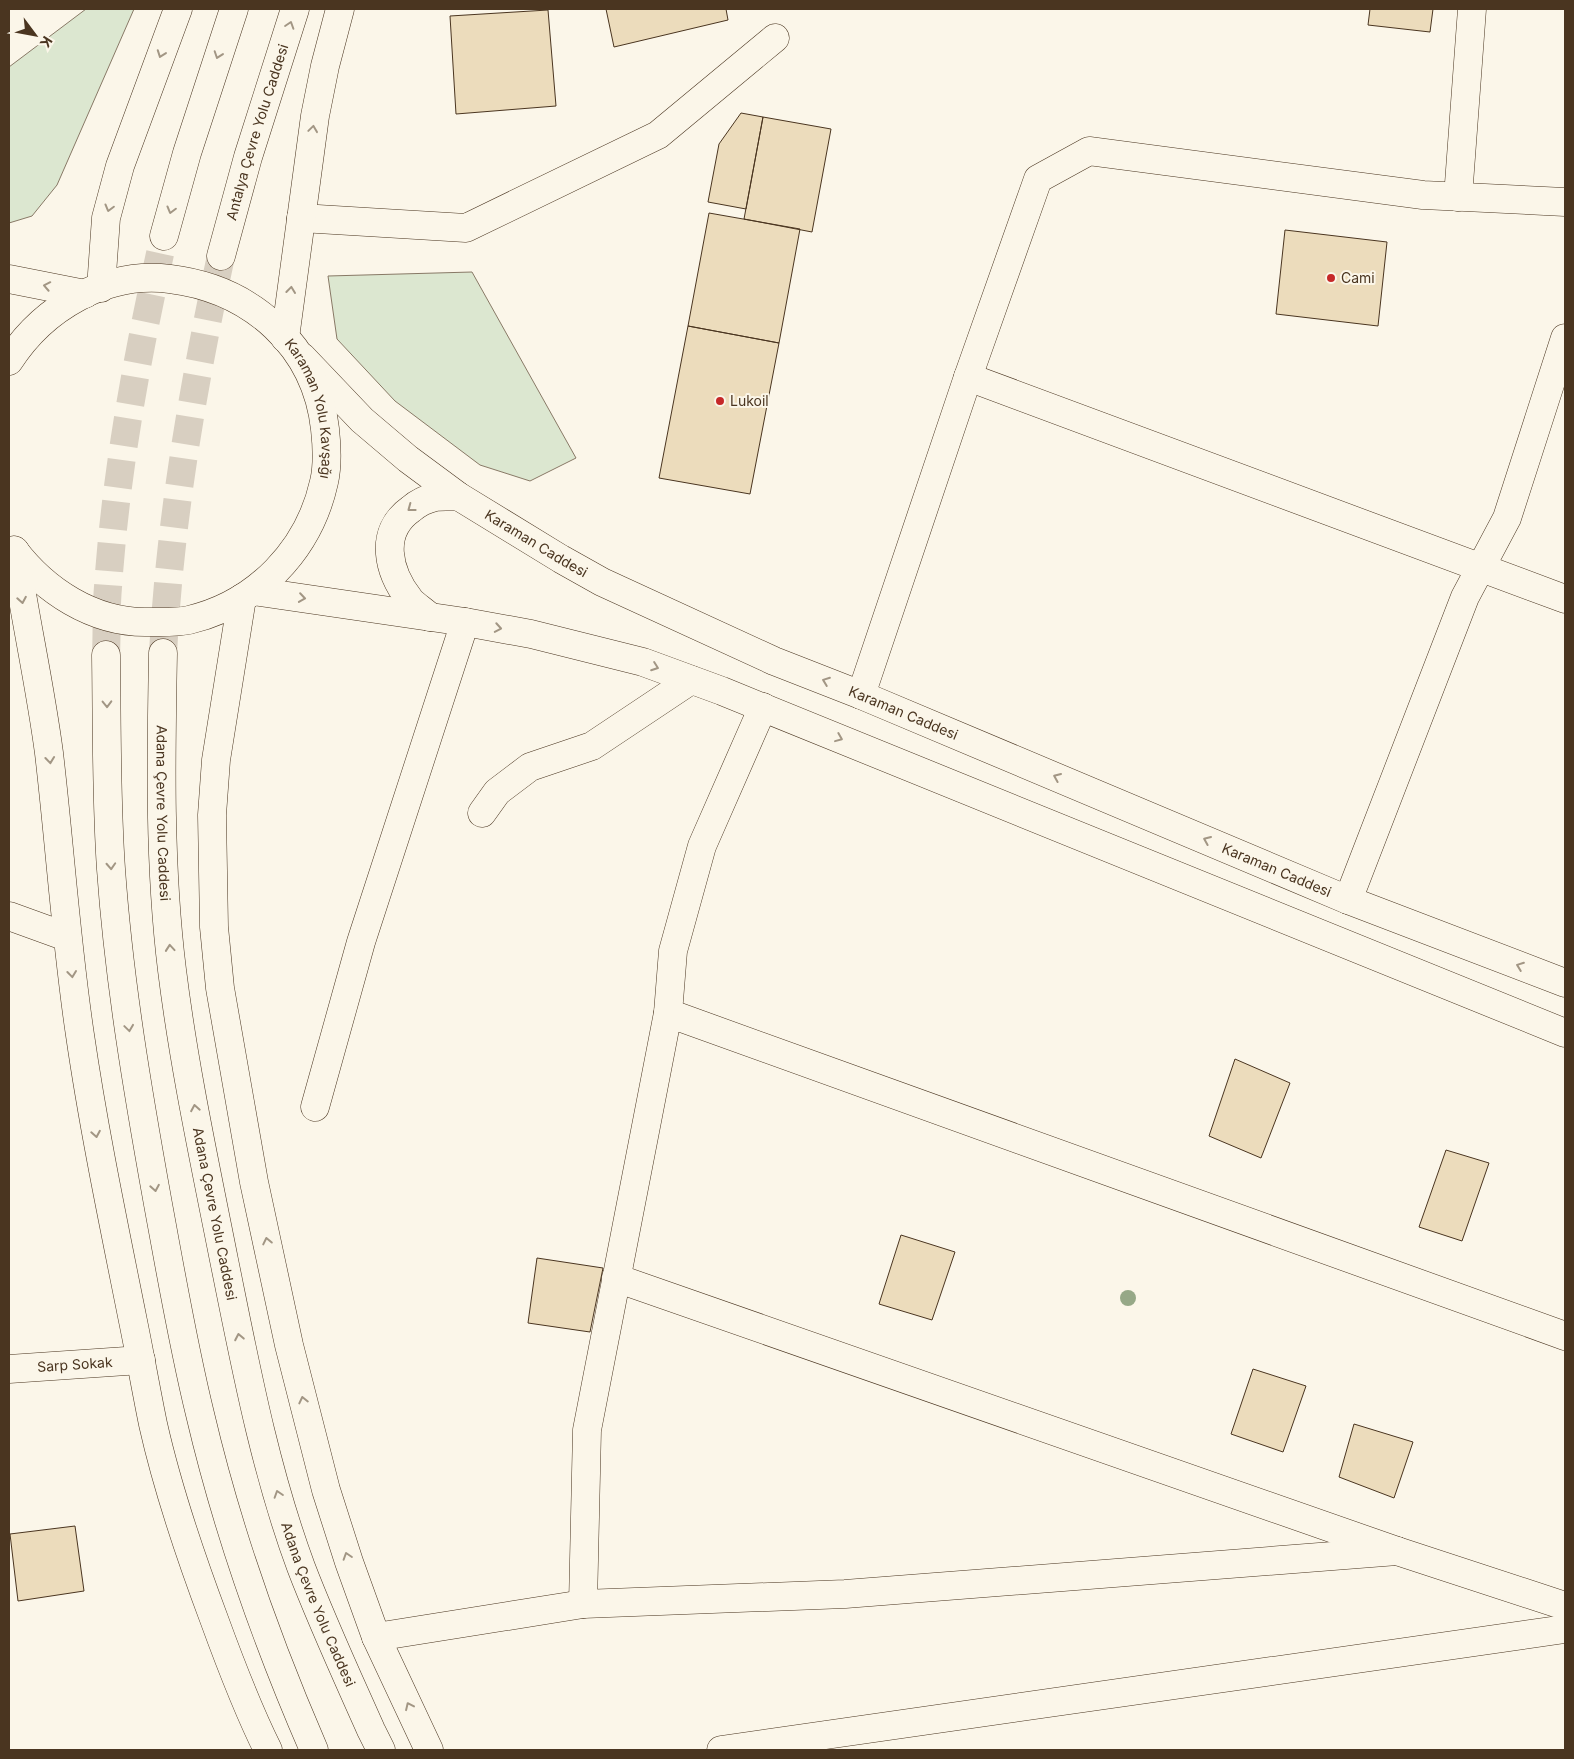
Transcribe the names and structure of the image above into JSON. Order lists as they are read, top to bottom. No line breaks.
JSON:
{"streets":{"main road":["Antalya Çevre Yolu Caddesi","Karaman Yolu Kavşağı","Karaman Caddesi","Adana Çevre Yolu Caddesi","Sarp Sokak"]},"crossings":[["Karaman Yolu Kavşağı","Karaman Caddesi"]],"places":["Cami","Lukoil"],"north":"bottom right"}
